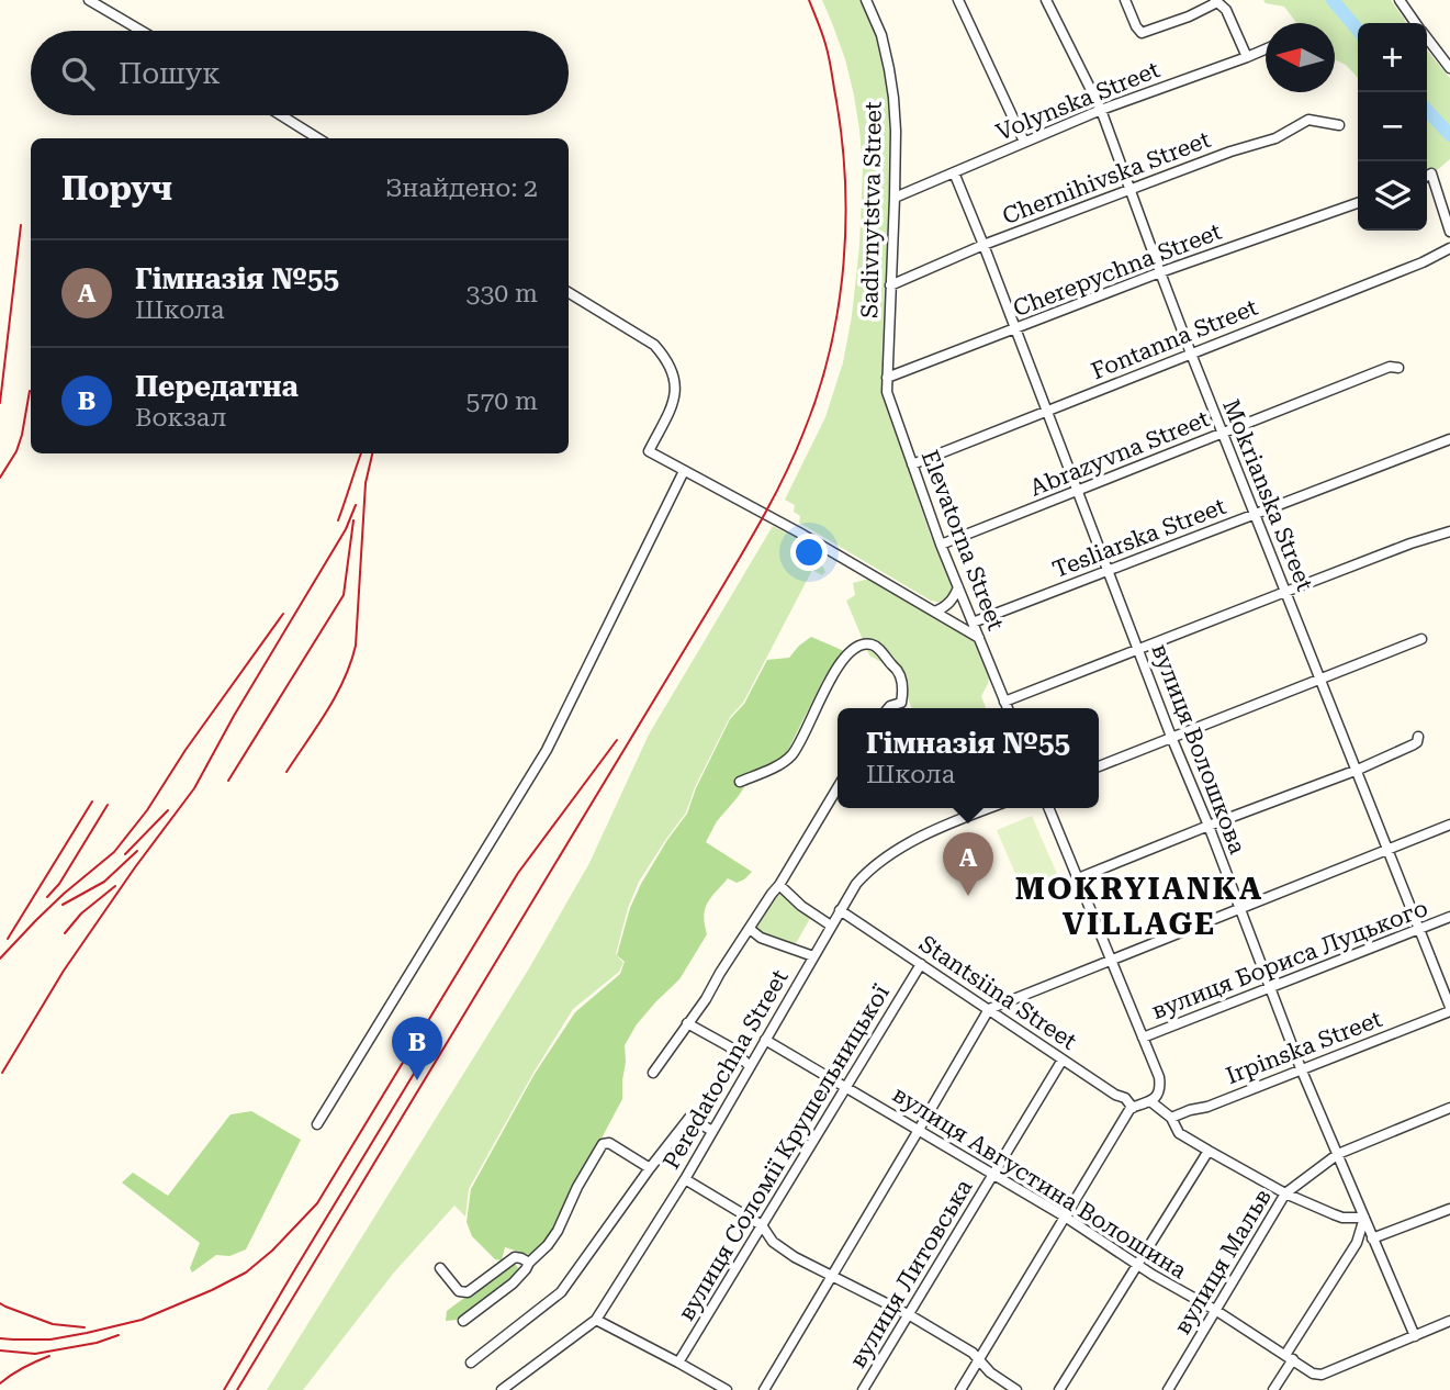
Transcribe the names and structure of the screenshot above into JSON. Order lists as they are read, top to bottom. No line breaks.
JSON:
{"streets":{"street":["Volynska Street","Chernihivska Street","Sadivnytstva Street","Cherepychna Street","Fontanna Street","Abrazyvna Street","Mokrianska Street","Tesliarska Street","Elevatorna Street","вулиця Волошкова","вулиця Бориса Луцького","Stantsiina Street","Irpinska Street","Peredatochna Street","вулиця Соломії Крушельницької","вулиця Августина Волошина","вулиця Мальв","вулиця Литовська"]},"crossings":[["Volynska Street","Sadivnytstva Street"],["Volynska Street","Mokrianska Street"],["Volynska Street","вулиця Волошкова"],["Chernihivska Street","Sadivnytstva Street"],["Chernihivska Street","Mokrianska Street"],["Chernihivska Street","вулиця Волошкова"],["Sadivnytstva Street","Cherepychna Street"],["Sadivnytstva Street","Elevatorna Street"],["Cherepychna Street","Mokrianska Street"],["Cherepychna Street","Elevatorna Street"],["Cherepychna Street","вулиця Волошкова"],["Fontanna Street","Mokrianska Street"],["Fontanna Street","Elevatorna Street"],["Fontanna Street","вулиця Волошкова"],["Abrazyvna Street","Mokrianska Street"],["Abrazyvna Street","Elevatorna Street"],["Abrazyvna Street","вулиця Волошкова"],["Mokrianska Street","Tesliarska Street"],["Mokrianska Street","вулиця Бориса Луцького"],["Mokrianska Street","Irpinska Street"],["Tesliarska Street","Elevatorna Street"],["Tesliarska Street","вулиця Волошкова"],["вулиця Волошкова","вулиця Бориса Луцького"],["вулиця Волошкова","Irpinska Street"],["вулиця Волошкова","вулиця Августина Волошина"],["вулиця Волошкова","вулиця Мальв"],["Stantsiina Street","Peredatochna Street"],["Stantsiina Street","вулиця Соломії Крушельницької"],["Stantsiina Street","вулиця Литовська"],["Peredatochna Street","вулиця Августина Волошина"],["вулиця Соломії Крушельницької","вулиця Августина Волошина"],["вулиця Августина Волошина","вулиця Мальв"],["вулиця Августина Волошина","вулиця Литовська"]],"districts":["MOKRYIANKA VILLAGE"],"north":"left","page":{"map_buttons":["+","−"],"search":"Пошук","heading":["Поруч","Знайдено: 2"],"list":[{"mark":"A","name":"Гімназія №55","note":"Школа","value":"330 m"},{"mark":"B","name":"Передатна","note":"Вокзал","value":"570 m"}],"popup":["Гімназія №55","Школа"],"pins":["A","B"]}}
